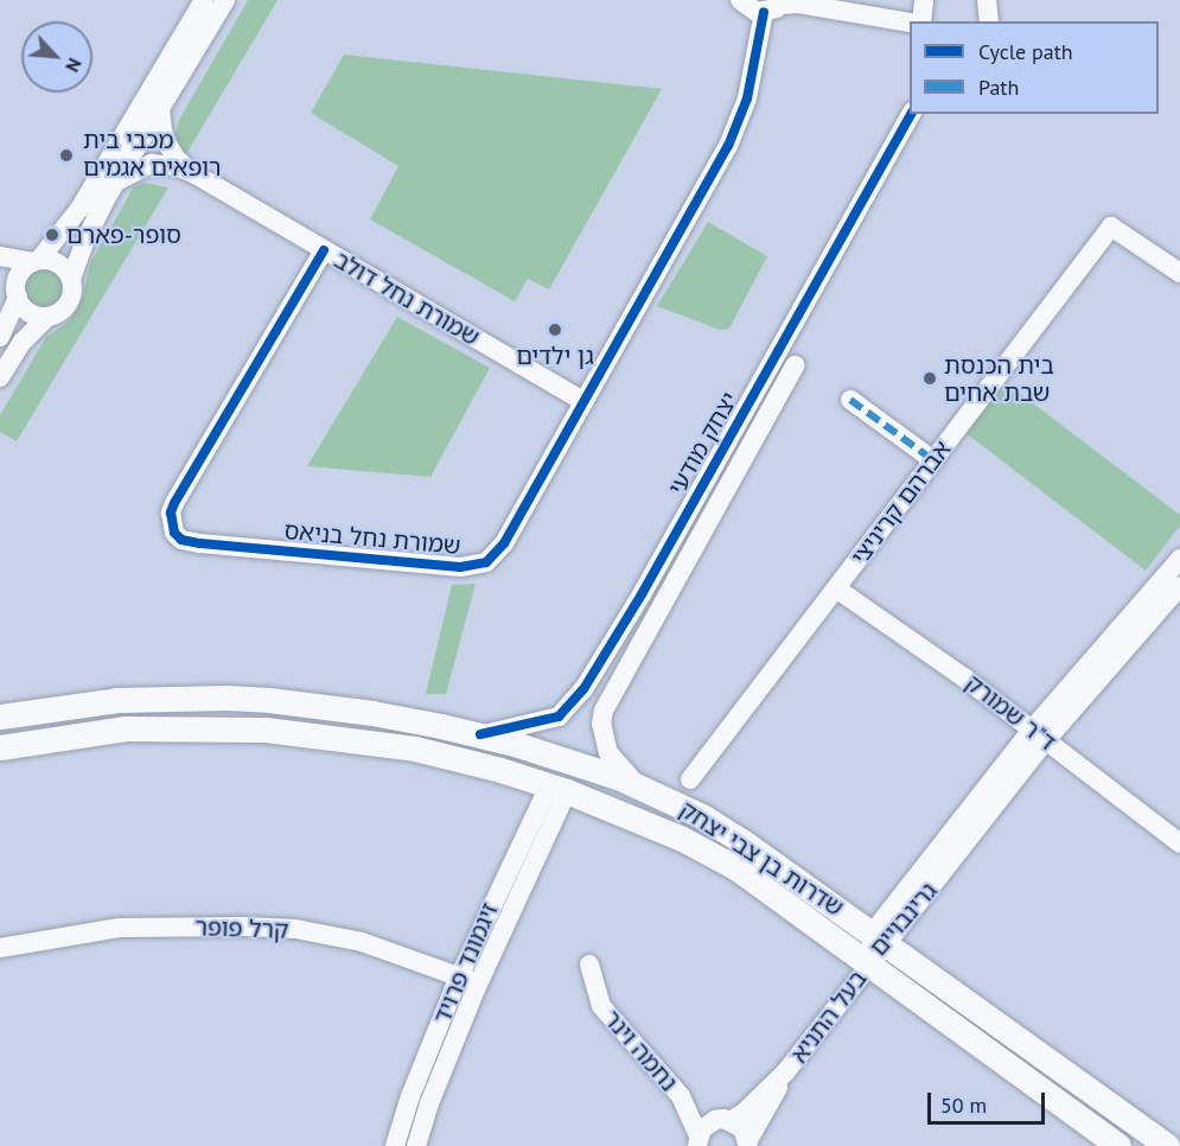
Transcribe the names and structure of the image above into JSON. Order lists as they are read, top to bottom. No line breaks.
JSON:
{"streets":{"main road":["שדרות בן צבי יצחק"],"street":["שמורת נחל דולב","יצחק מודעי","אברהם קריניצי","שמורת נחל בניאס","ד\"ר שמורק","גרינבויים","קרל פופר","זיגמונד פרויד","בעל התניא","נחמה וינר"]},"crossings":[["שמורת נחל דולב","שמורת נחל בניאס"],["יצחק מודעי","שדרות בן צבי יצחק"],["אברהם קריניצי","ד\"ר שמורק"],["ד\"ר שמורק","גרינבויים"],["שדרות בן צבי יצחק","גרינבויים"],["שדרות בן צבי יצחק","זיגמונד פרויד"],["שדרות בן צבי יצחק","בעל התניא"],["גרינבויים","בעל התניא"],["קרל פופר","זיגמונד פרויד"],["בעל התניא","נחמה וינר"]],"places":["מכבי בית רופאים אגמים","סופר-פארם","גן ילדים","בית הכנסת שבת אחים"],"legend":["Cycle path","Path"],"scale_bar":"50 m","north":"bottom right"}
